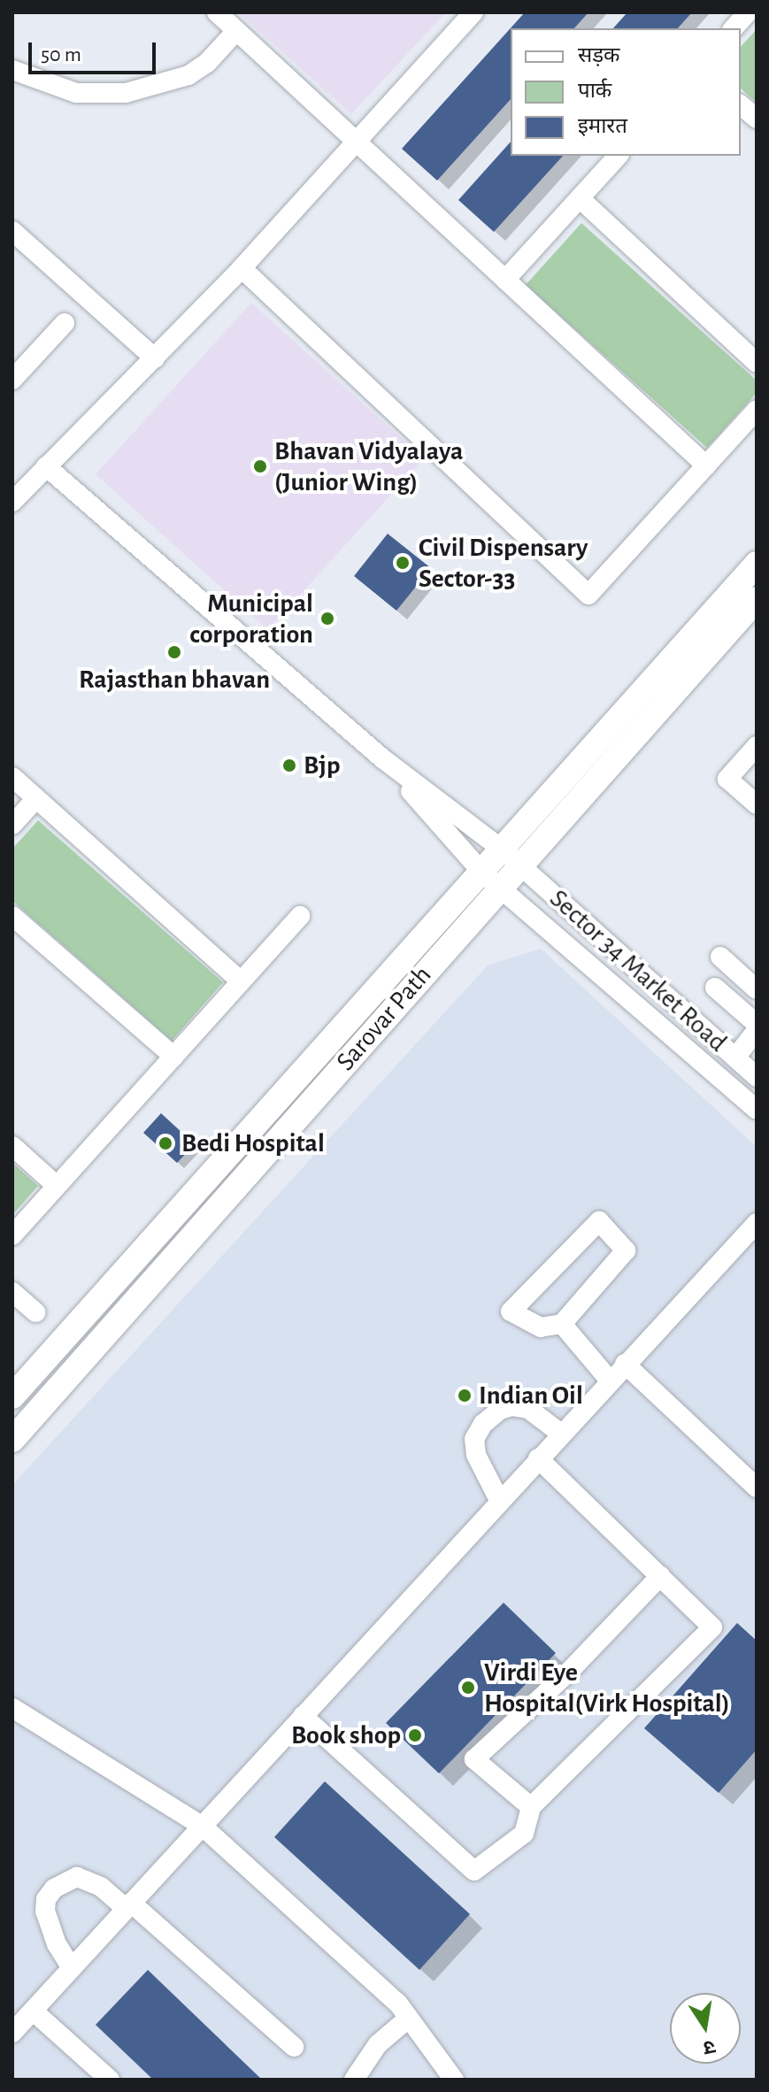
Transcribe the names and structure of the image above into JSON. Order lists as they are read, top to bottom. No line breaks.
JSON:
{"streets":{"main road":["Sarovar Path"],"street":["Sector 34 Market Road"]},"crossings":[["Sector 34 Market Road","Sarovar Path"]],"places":["Bhavan Vidyalaya (Junior Wing)","Civil Dispensary Sector-33","Municipal corporation","Rajasthan bhavan","Bjp","Bedi Hospital","Indian Oil","Virdi Eye Hospital(Virk Hospital)","Book shop"],"legend":["सड़क","पार्क","इमारत"],"scale_bar":"50 m","north":"bottom"}
